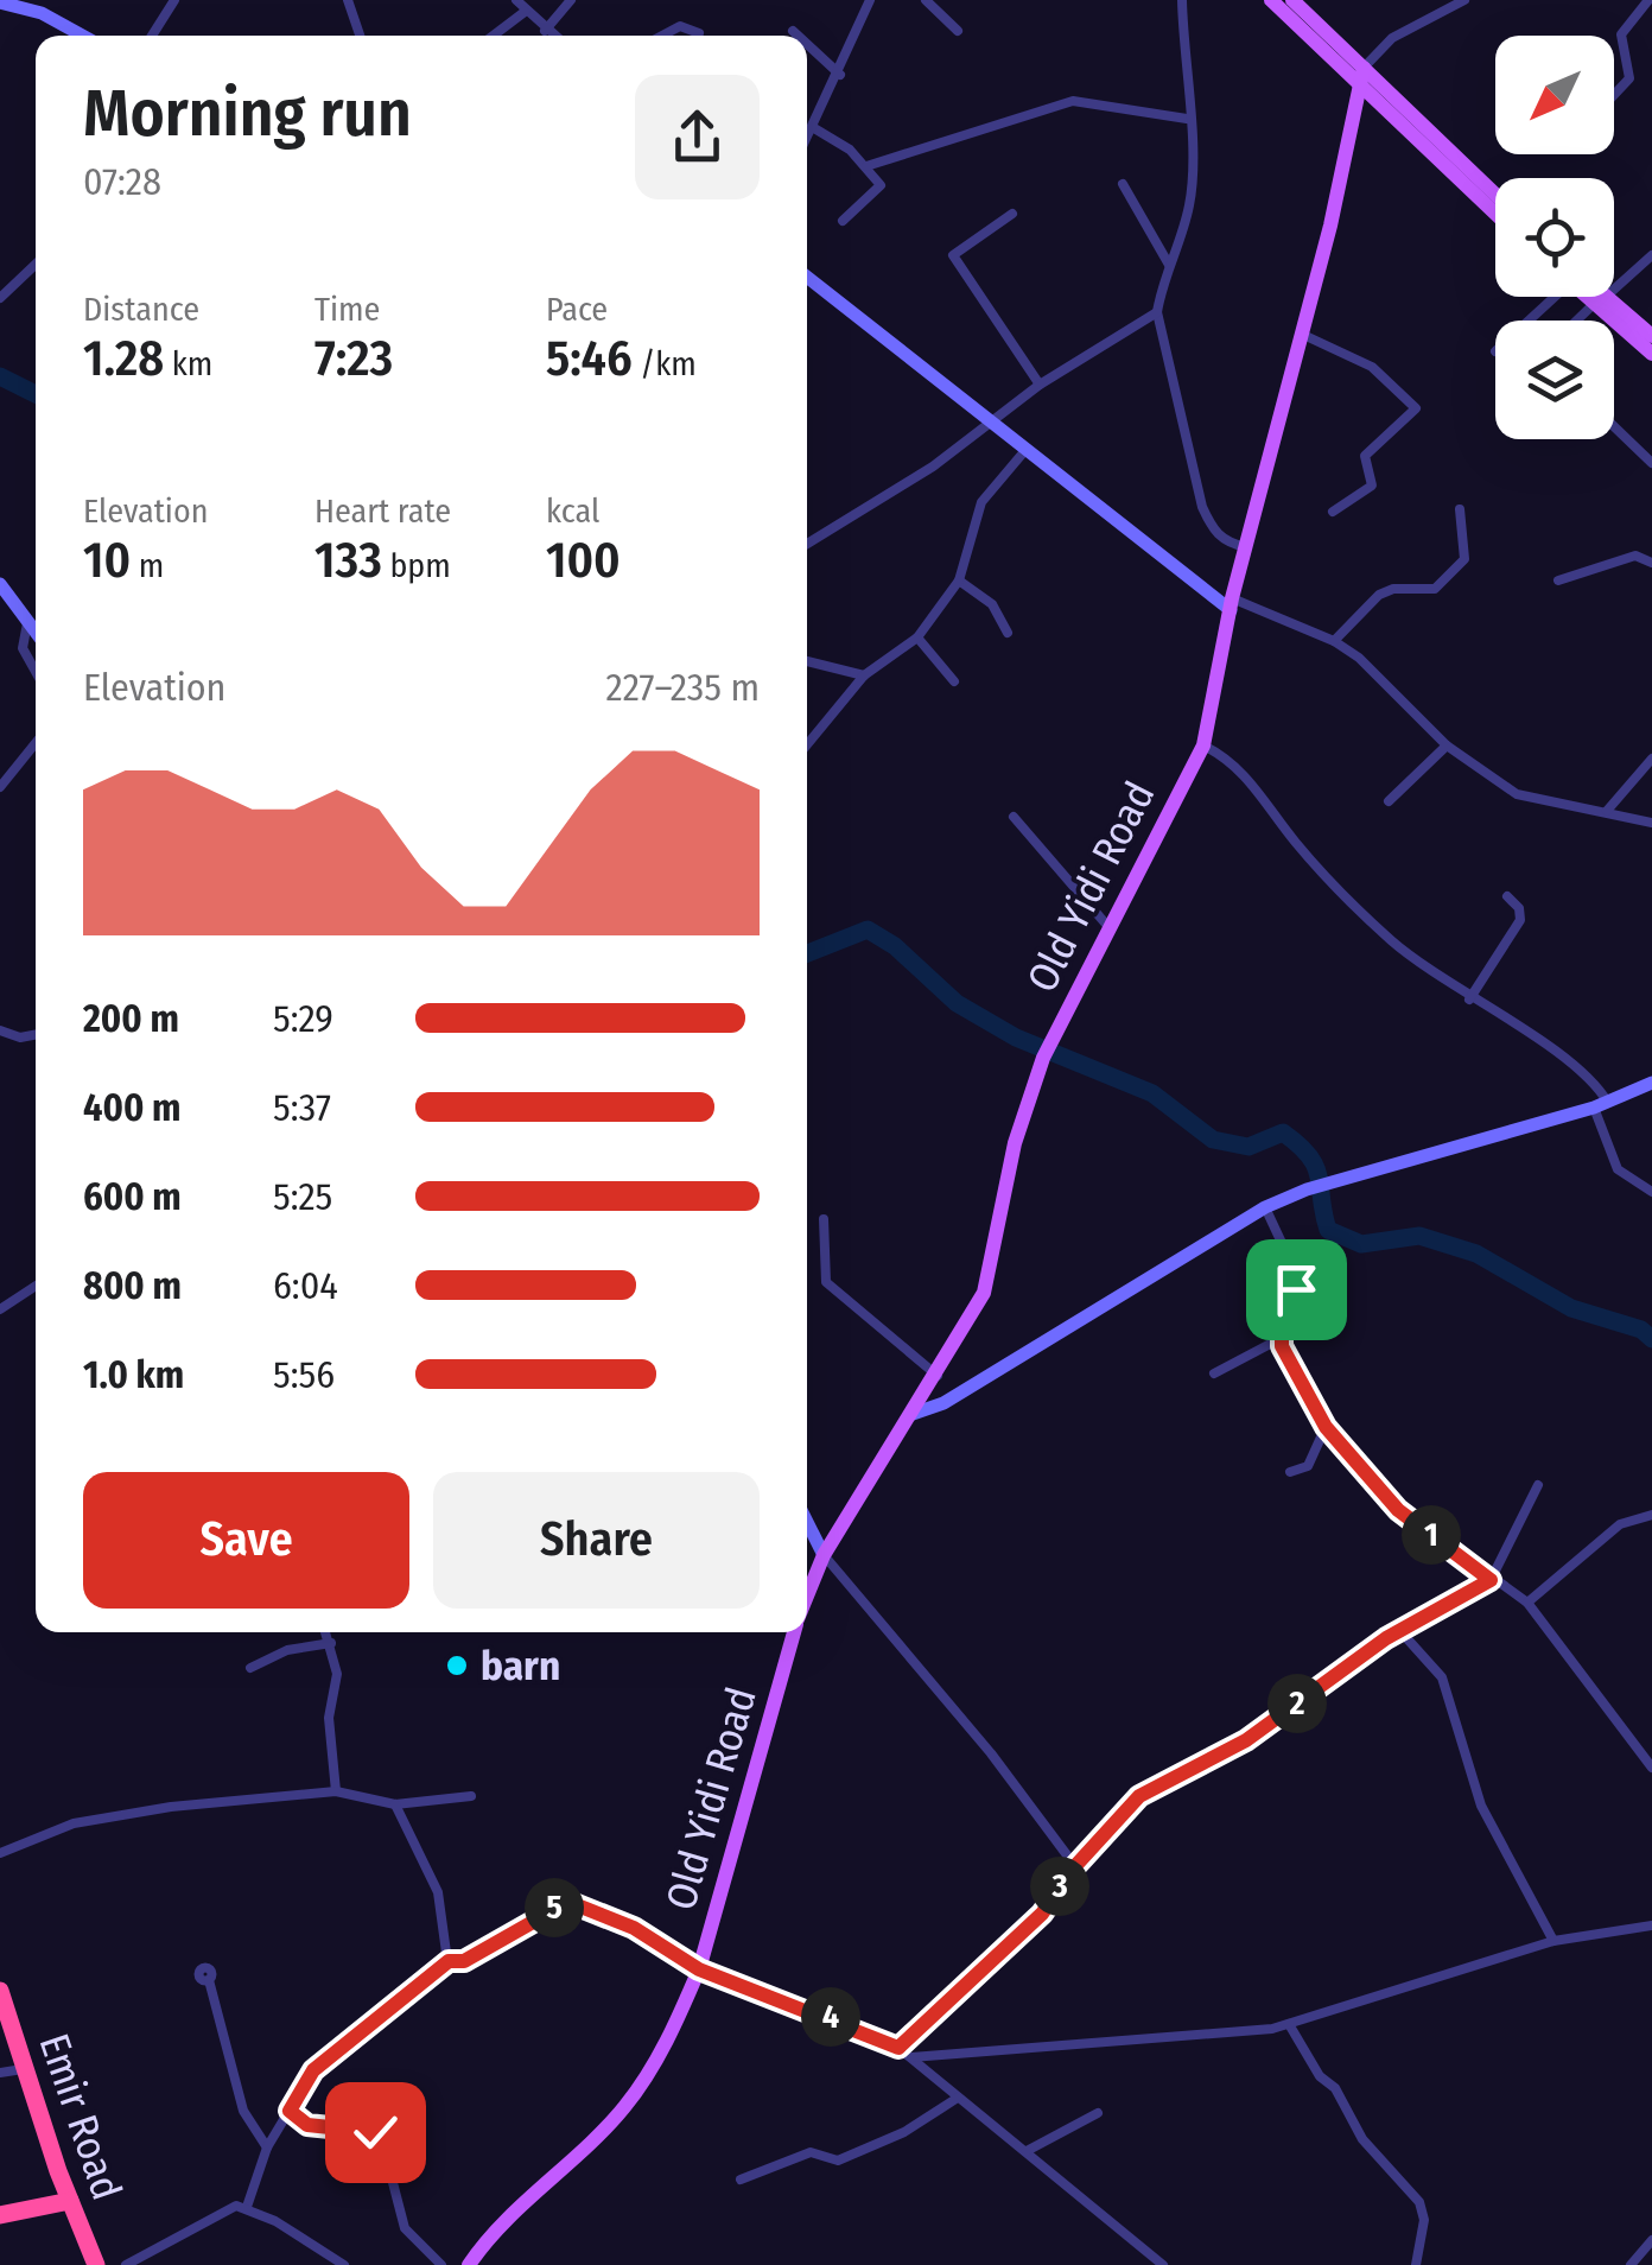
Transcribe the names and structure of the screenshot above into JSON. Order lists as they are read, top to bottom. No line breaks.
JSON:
{"streets":{"highway":["Emir Road"],"main road":["Old Yidi Road"]},"places":["barn"],"north":"bottom left","page":{"heading":["Morning run","07:28"],"stats":[["Distance","1.28 km"],["Time","7:23"],["Pace","5:46 /km"],["Elevation","10 m"],["Heart rate","133 bpm"],["kcal","100"]],"chart":["Elevation","227–235 m"],"list":[{"name":"200 m","note":"5:29"},{"name":"400 m","note":"5:37"},{"name":"600 m","note":"5:25"},{"name":"800 m","note":"6:04"},{"name":"1.0 km","note":"5:56"}],"buttons":["Save","Share"],"pins":["1","2","3","5","4"]}}
